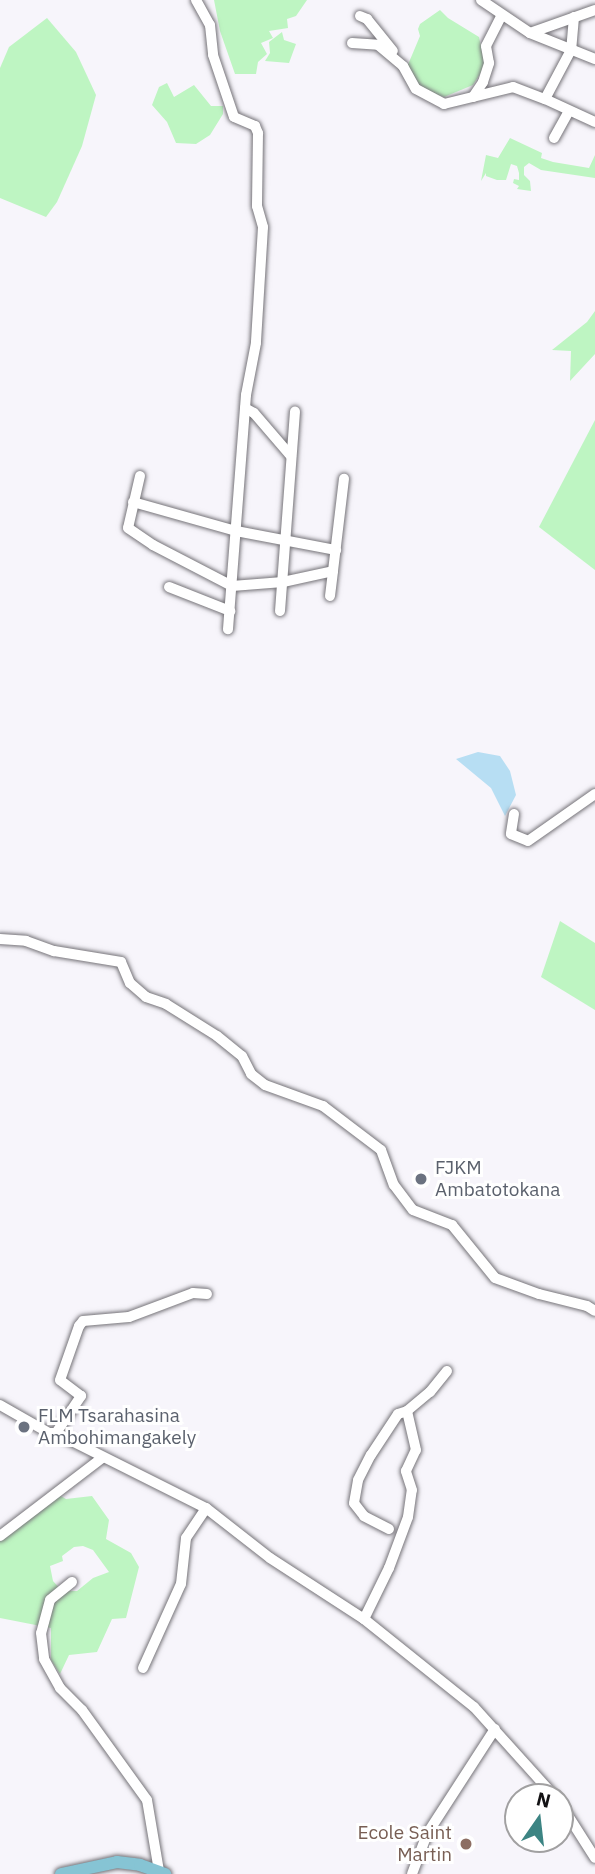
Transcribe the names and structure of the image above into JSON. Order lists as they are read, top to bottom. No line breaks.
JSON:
{"places":["FJKM Ambatotokana","FLM Tsarahasina Ambohimangakely","Ecole Saint Martin"],"north":"top"}
